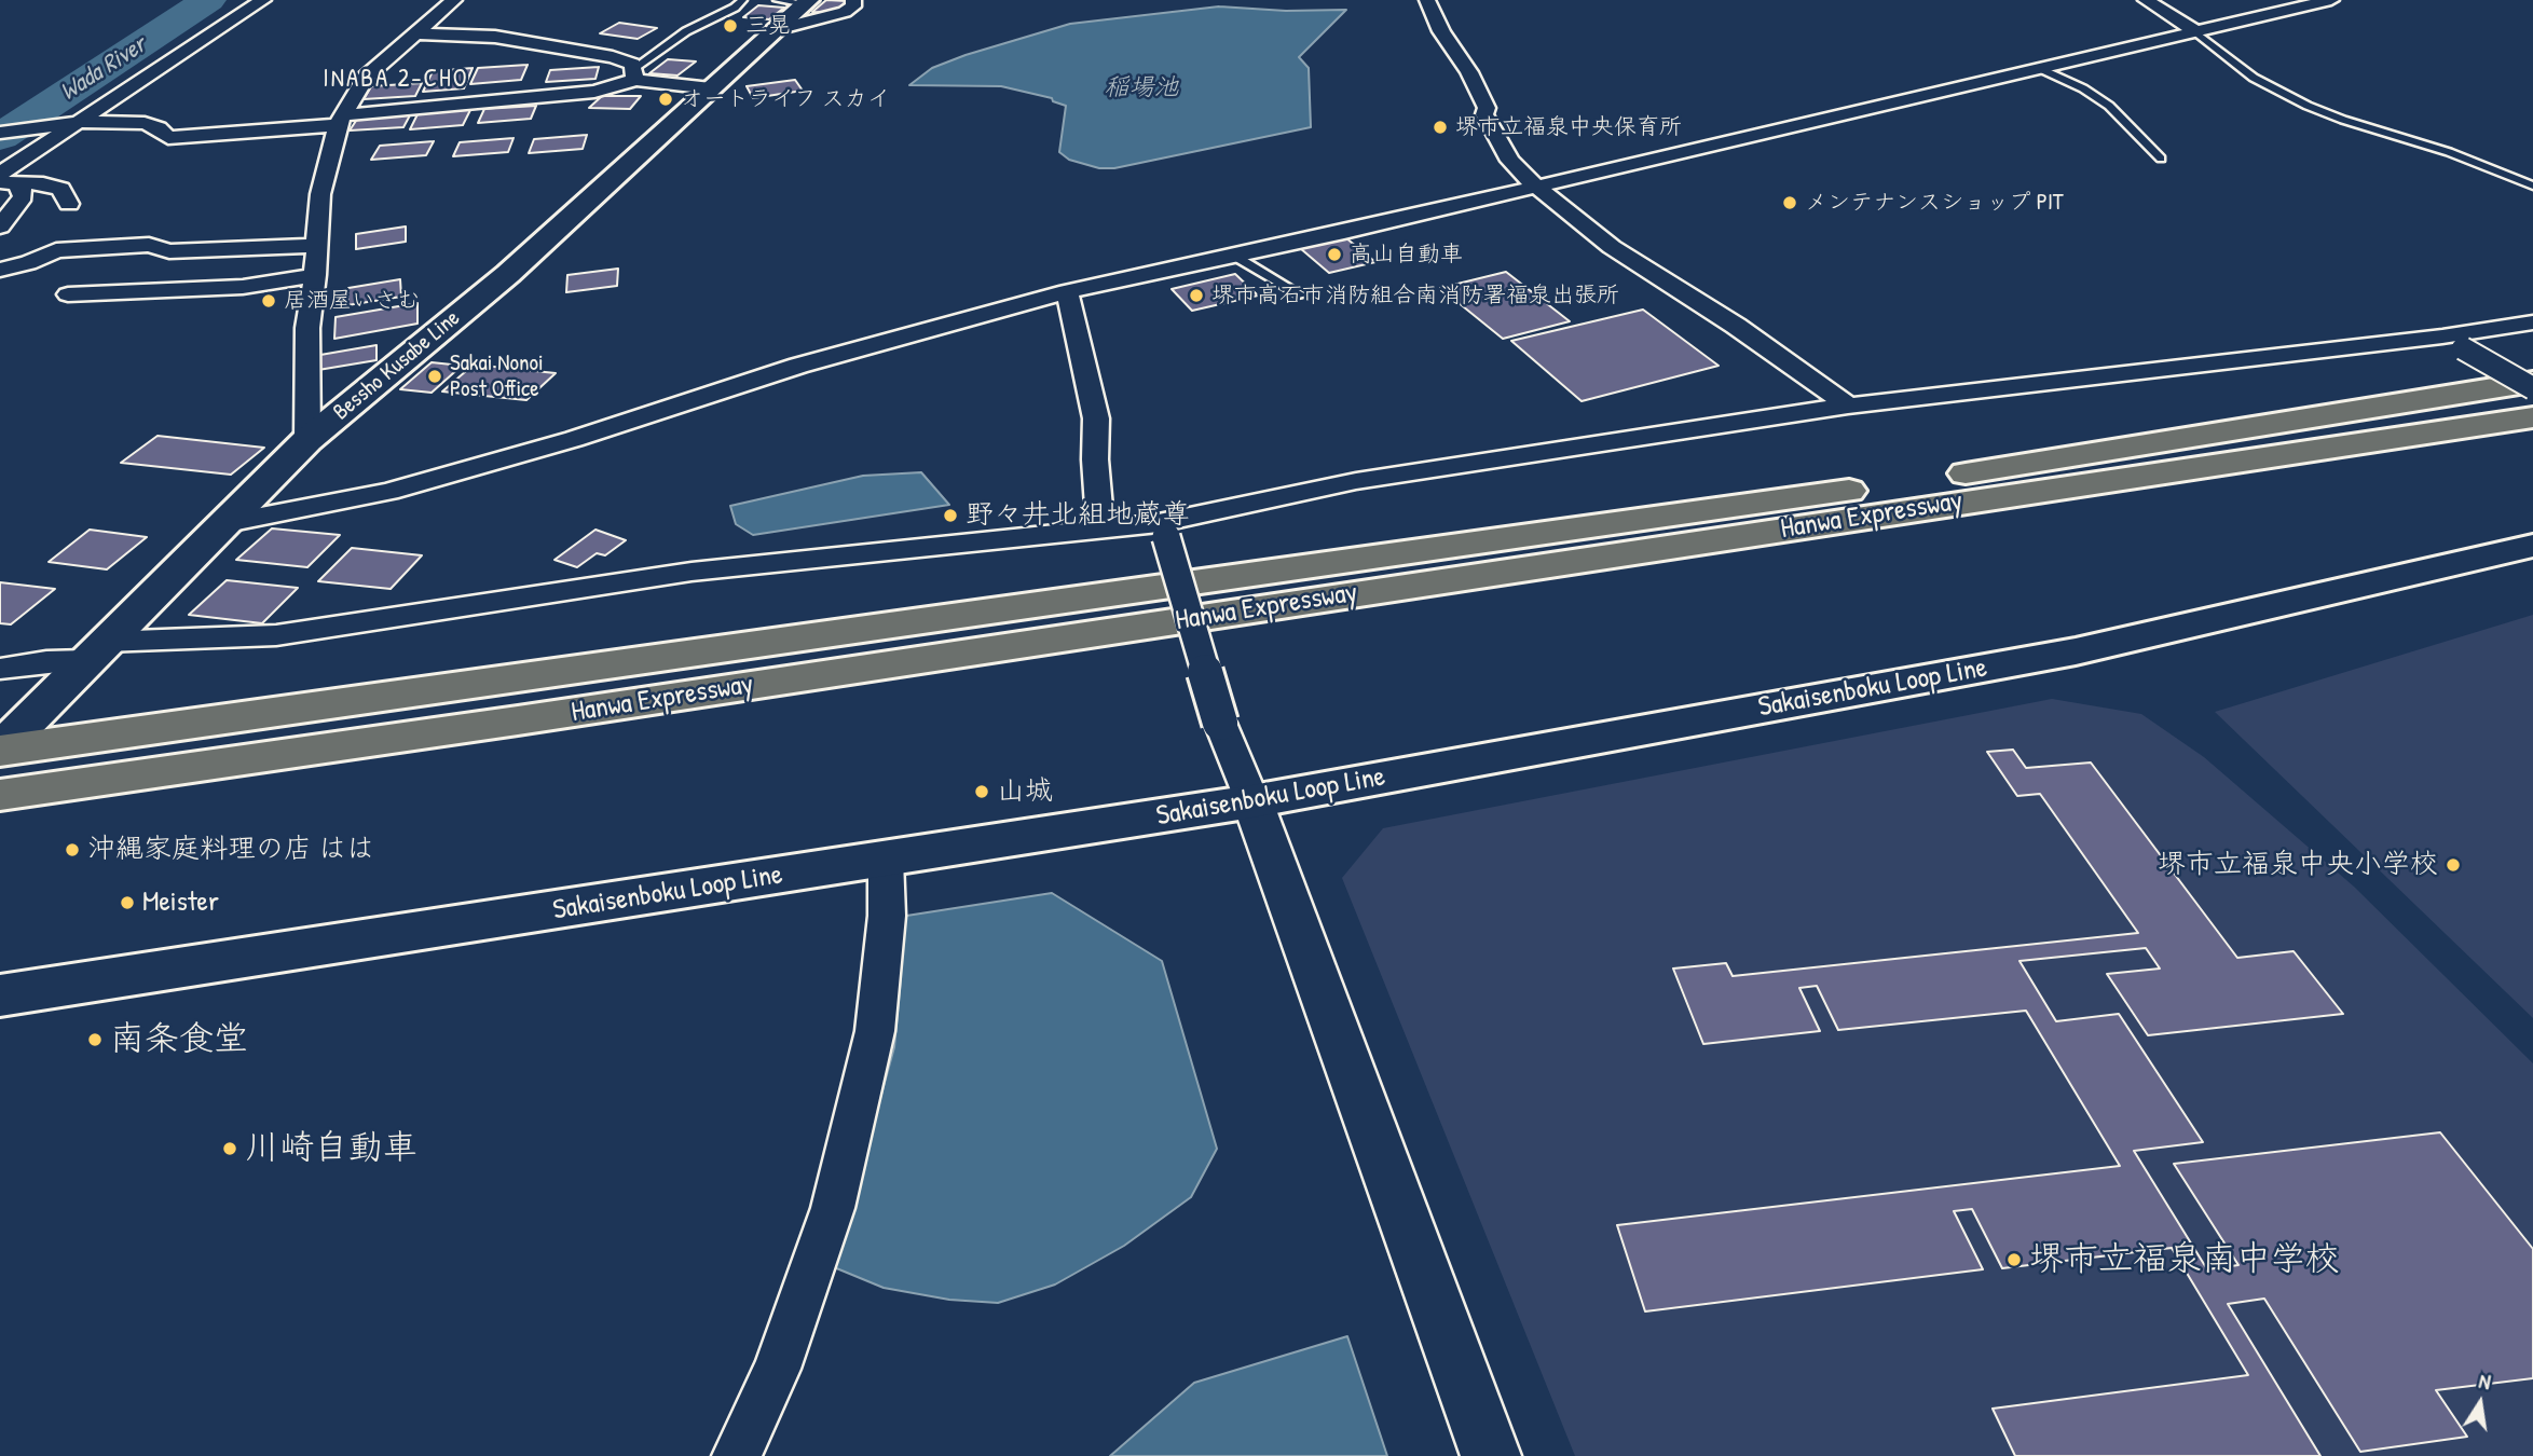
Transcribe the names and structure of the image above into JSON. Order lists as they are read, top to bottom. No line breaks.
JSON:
{"streets":{"highway":["Hanwa Expressway"],"main road":["Bessho Kusabe Line","Sakaisenboku Loop Line"]},"crossings":[["Bessho Kusabe Line","Hanwa Expressway"]],"districts":["INABA 2-CHO"],"water":["Wada River","稲場池"],"places":["三晃","オートライフ スカイ","堺市立福泉中央保育所","メンテナンスショップ PIT","高山自動車","堺市高石市消防組合南消防署福泉出張所","居酒屋いさむ","Sakai Nonoi Post Office","野々井北組地蔵尊","山城","沖縄家庭料理の店 はは","堺市立福泉中央小学校","Meister","南条食堂","川崎自動車","堺市立福泉南中学校"],"north":"top"}
